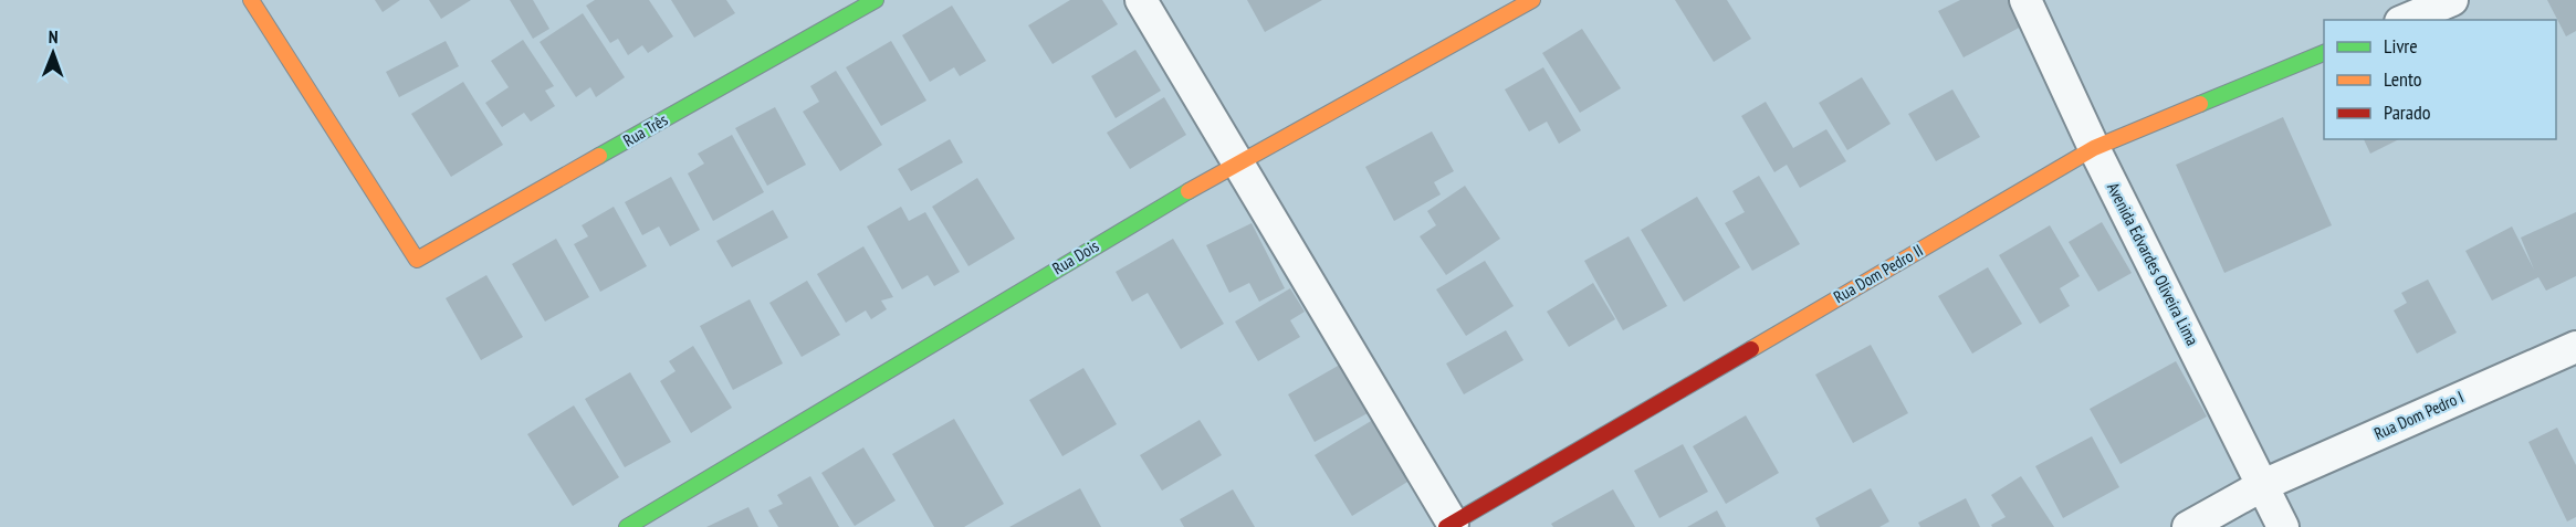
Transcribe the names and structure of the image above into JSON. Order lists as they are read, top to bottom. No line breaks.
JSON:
{"streets":{"street":["Rua Três","Rua Dois","Avenida Edvardes Oliveira Lima","Rua Dom Pedro II","Rua Dom Pedro I"]},"crossings":[["Avenida Edvardes Oliveira Lima","Rua Dom Pedro II"],["Avenida Edvardes Oliveira Lima","Rua Dom Pedro I"]],"legend":["Livre","Lento","Parado"],"north":"top"}
